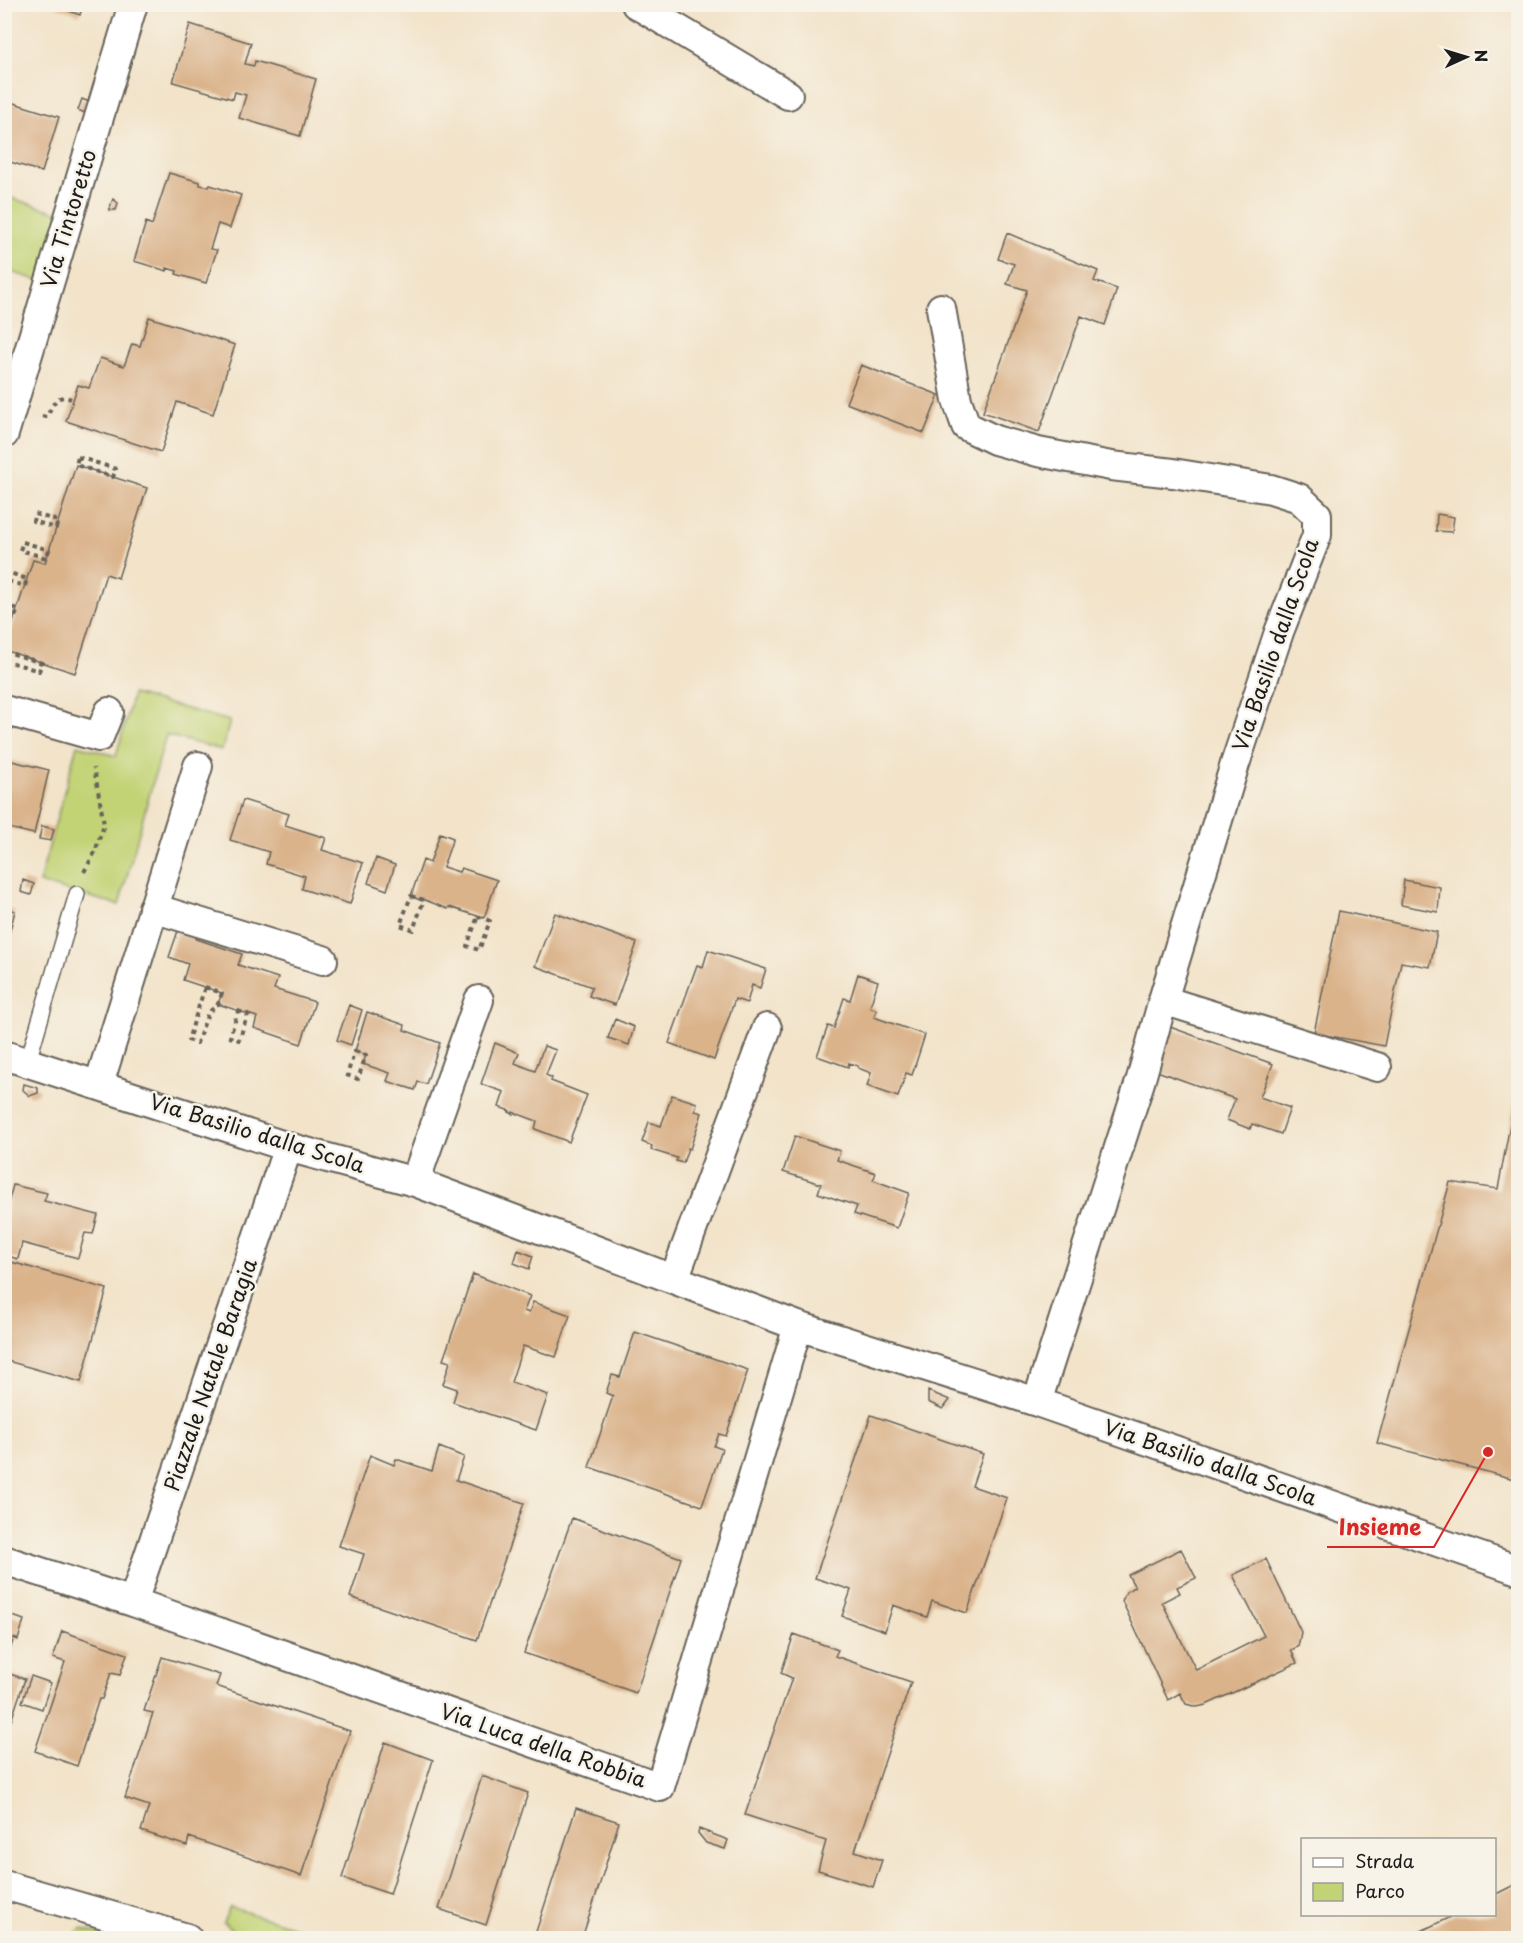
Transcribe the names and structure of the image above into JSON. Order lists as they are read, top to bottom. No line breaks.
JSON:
{"streets":{"street":["Via Tintoretto","Via Basilio dalla Scola","Piazzale Natale Baragia","Via Luca della Robbia"]},"crossings":[["Via Basilio dalla Scola","Piazzale Natale Baragia"],["Via Basilio dalla Scola","Via Luca della Robbia"],["Piazzale Natale Baragia","Via Luca della Robbia"]],"places":["Insieme"],"legend":["Strada","Parco"],"north":"right"}
